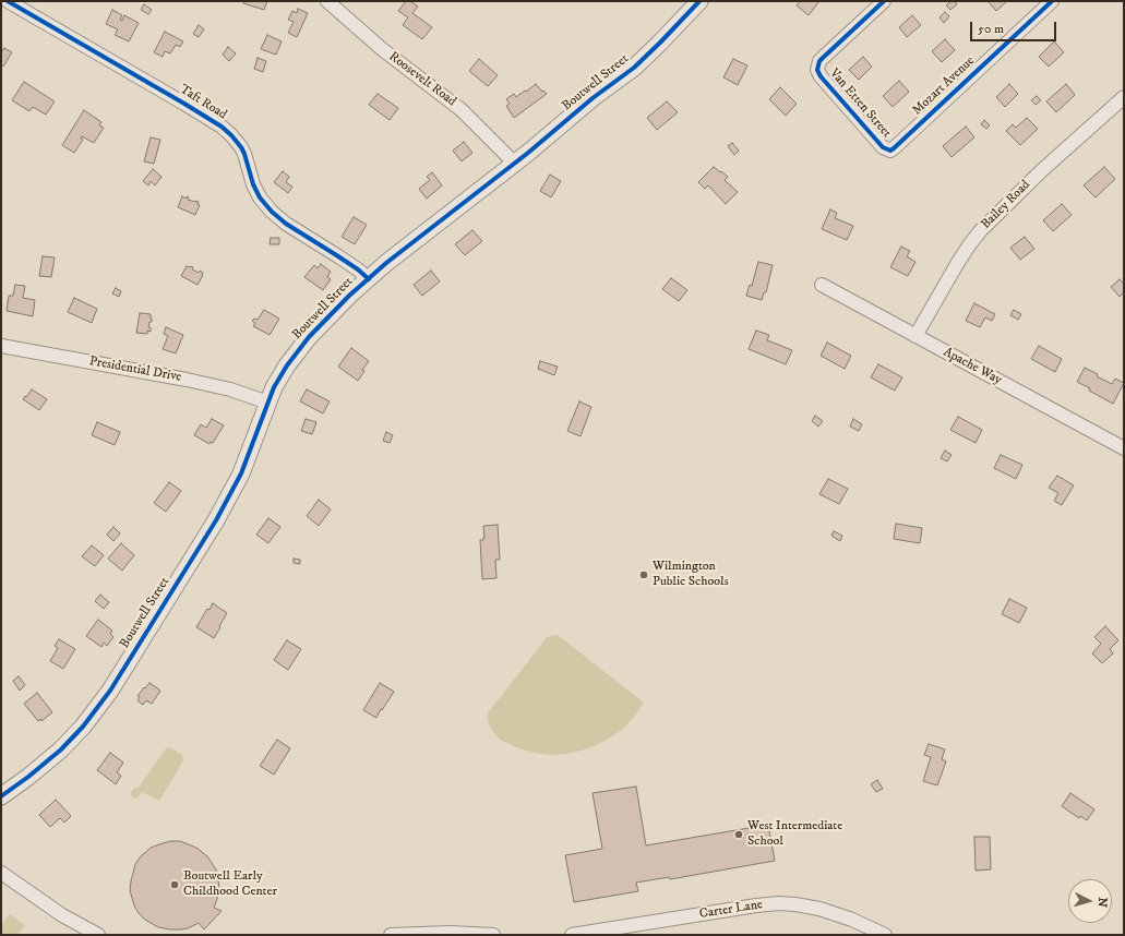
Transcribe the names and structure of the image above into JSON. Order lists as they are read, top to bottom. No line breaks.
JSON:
{"streets":{"street":["Roosevelt Road","Boutwell Street","Mozart Avenue","Taft Road","Van Etten Street","Bailey Road","Apache Way","Presidential Drive","Carter Lane"]},"crossings":[["Roosevelt Road","Boutwell Street"],["Boutwell Street","Taft Road"],["Boutwell Street","Presidential Drive"],["Mozart Avenue","Van Etten Street"],["Bailey Road","Apache Way"]],"places":["Wilmington Public Schools","West Intermediate School","Boutwell Early Childhood Center"],"scale_bar":"50 m","north":"right"}
